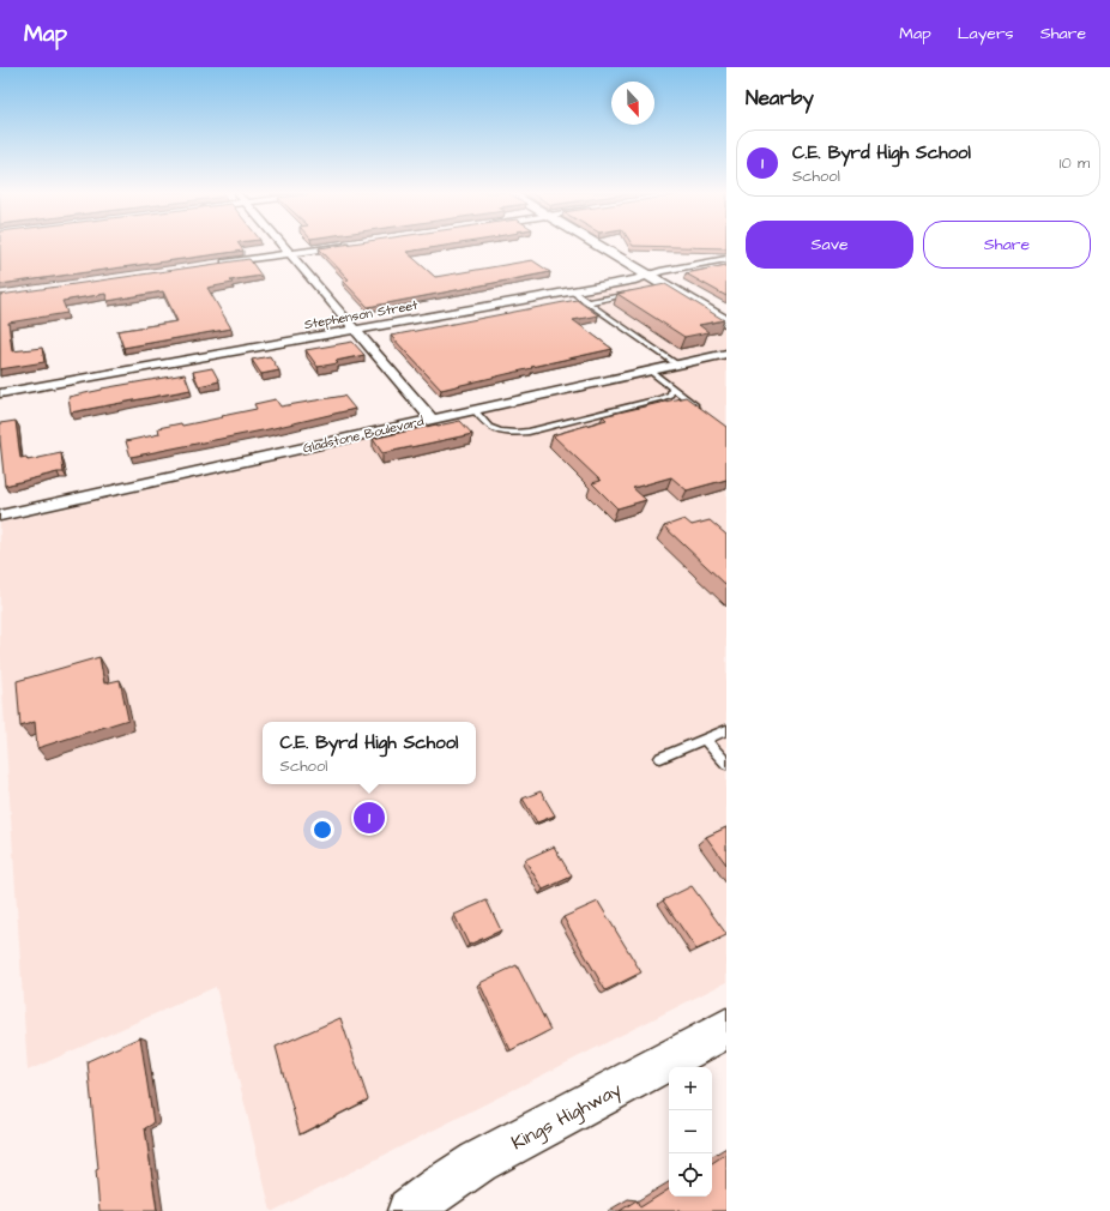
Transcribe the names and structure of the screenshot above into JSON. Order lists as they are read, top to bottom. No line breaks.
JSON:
{"streets":{"main road":["Kings Highway"],"street":["Stephenson Street","Gladstone Boulevard"]},"north":"bottom","page":{"header":"Map","nav":["Map","Layers","Share"],"heading":"Nearby","list":[{"mark":"1","name":"C.E. Byrd High School","note":"School","value":"10 m"}],"buttons":["Save","Share"],"popup":["C.E. Byrd High School","School"],"pins":"1","map_buttons":["+","−"]}}
